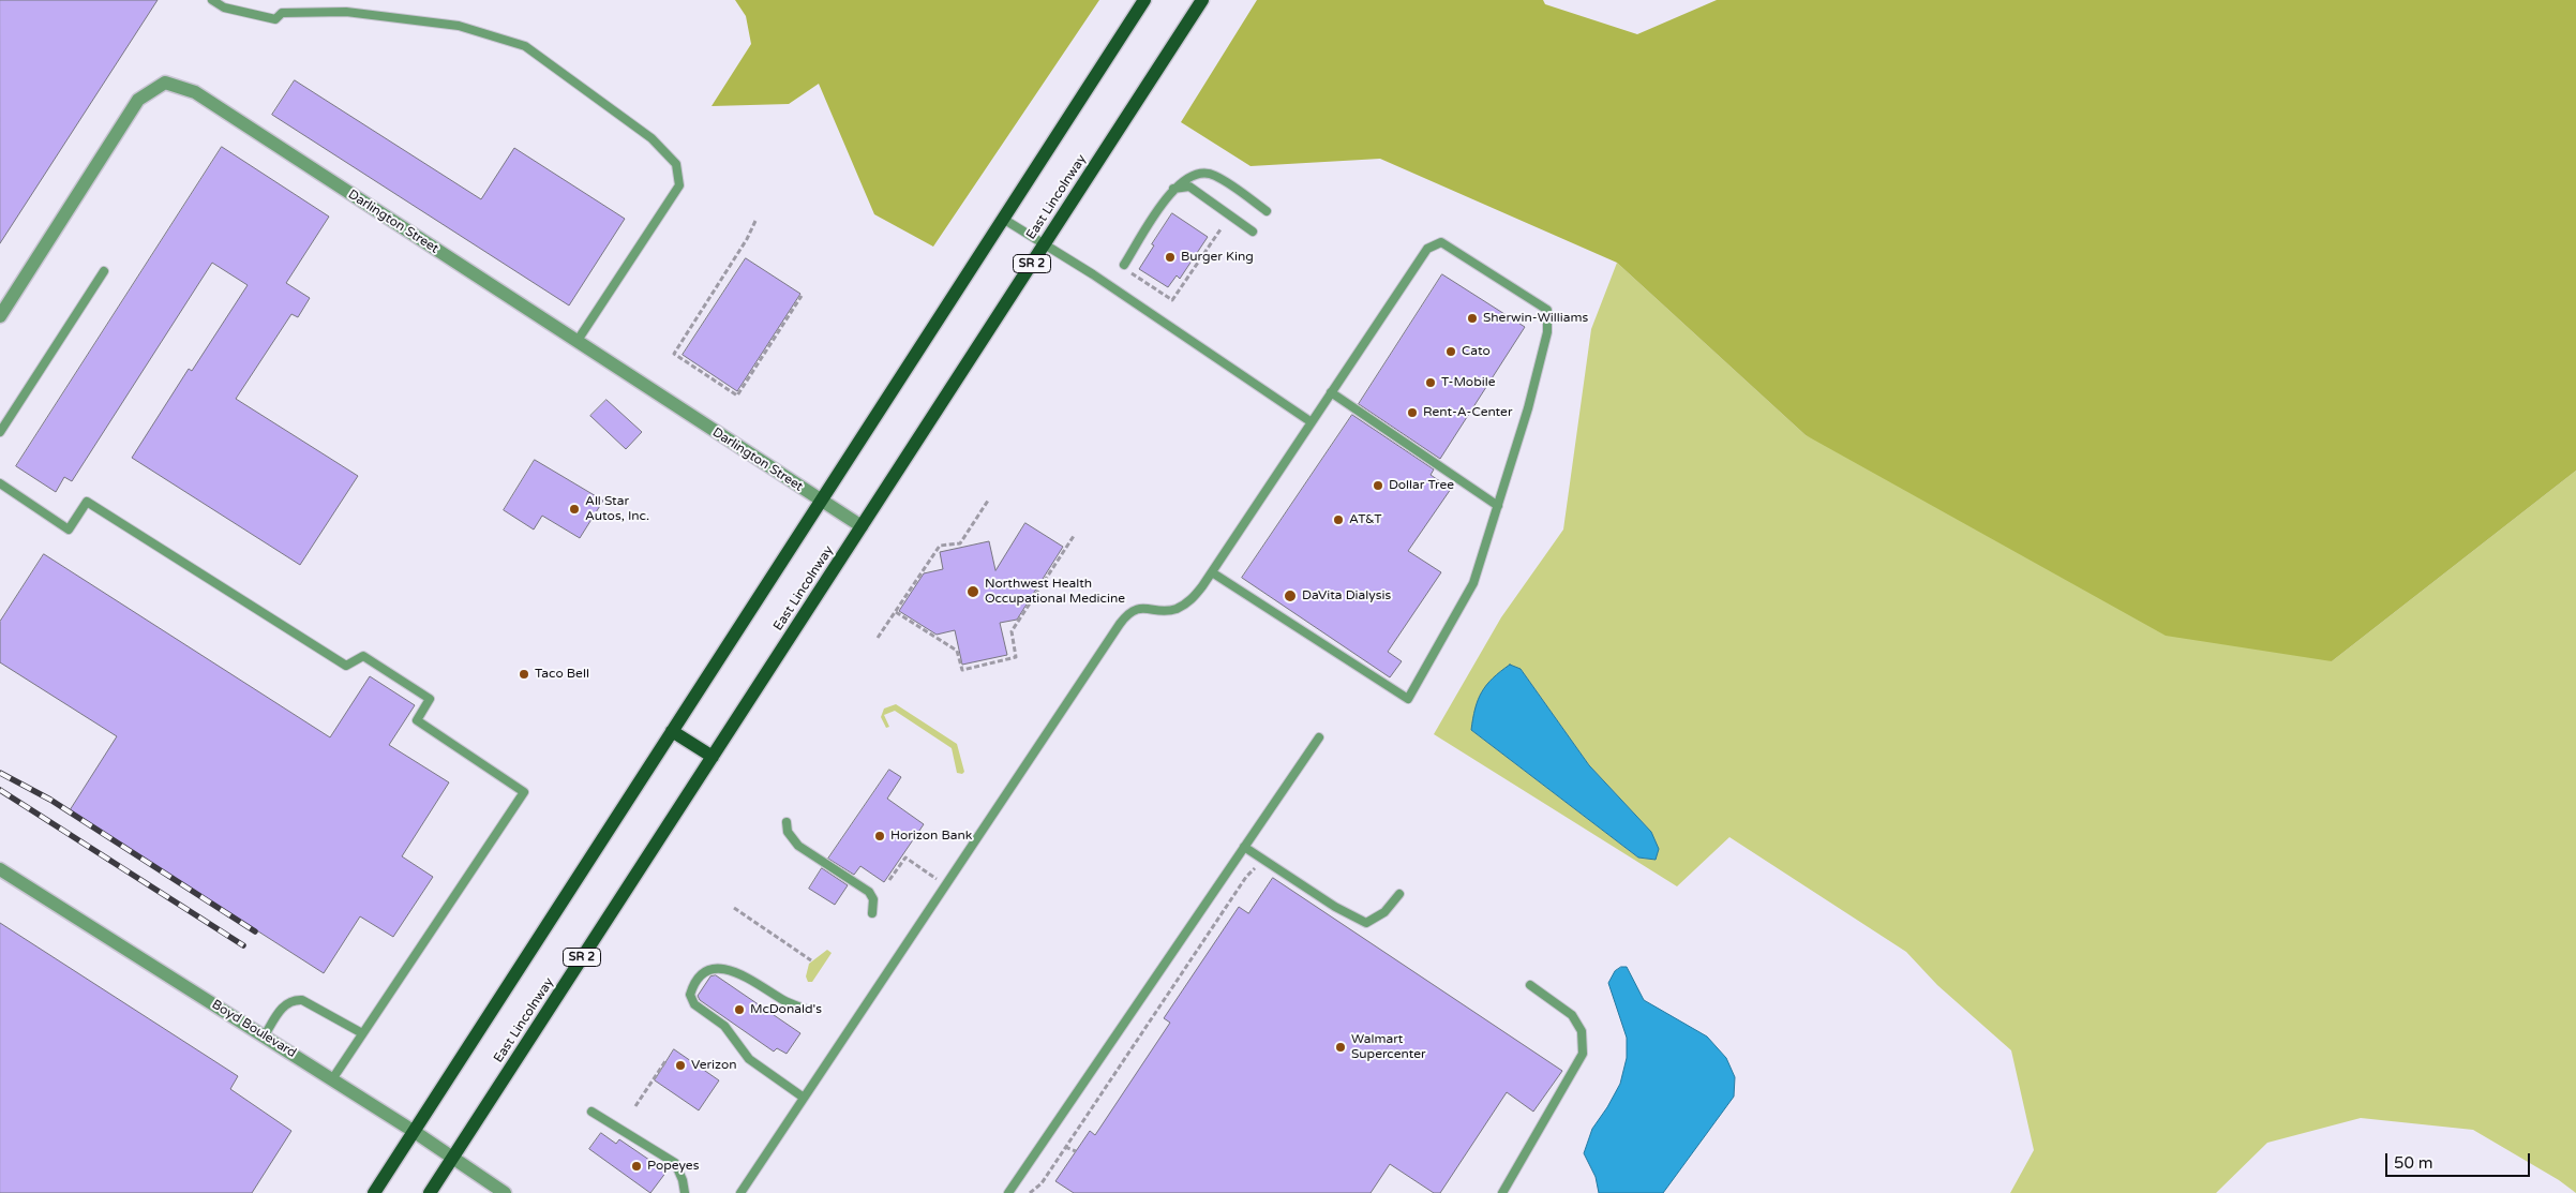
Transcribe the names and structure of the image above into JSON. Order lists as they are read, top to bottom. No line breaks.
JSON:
{"streets":{"main road":["East Lincolnway","SR 2"],"street":["Darlington Street","Boyd Boulevard"]},"crossings":[["East Lincolnway","Darlington Street"],["East Lincolnway","Boyd Boulevard"]],"places":["Burger King","Sherwin-Williams","Cato","T-Mobile","Rent-A-Center","Dollar Tree","All Star Autos, Inc.","AT&T","Northwest Health Occupational Medicine","DaVita Dialysis","Taco Bell","Horizon Bank","McDonald's","Walmart Supercenter","Verizon","Popeyes"],"scale_bar":"50 m"}
